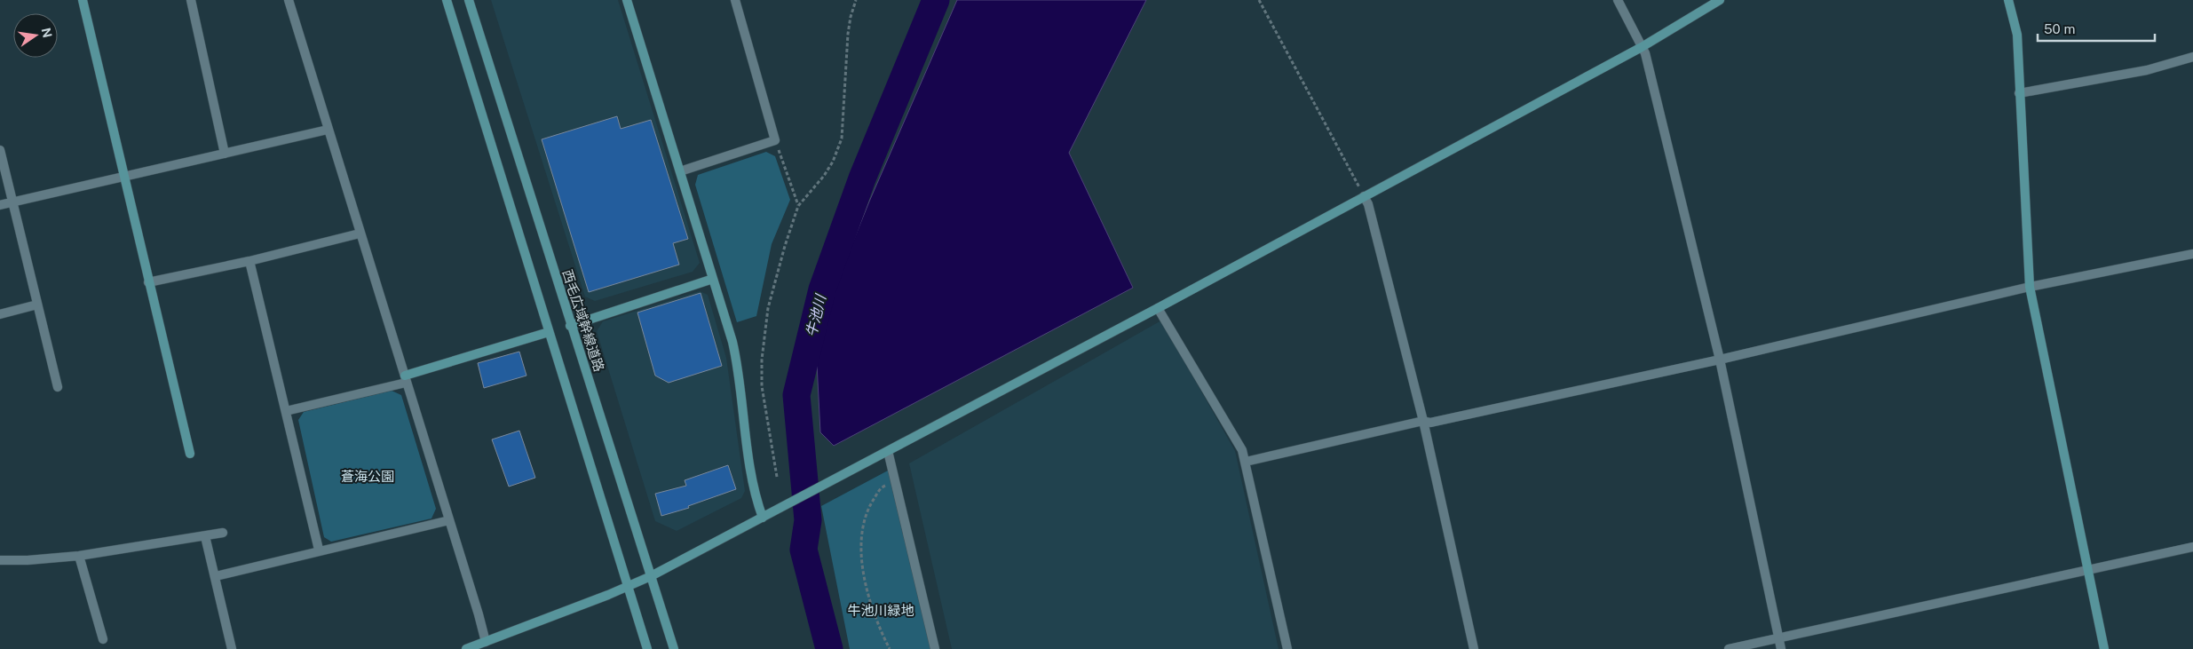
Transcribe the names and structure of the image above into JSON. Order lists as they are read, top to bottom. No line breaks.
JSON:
{"streets":{"street":["西毛広域幹線道路"]},"water":["牛池川"],"parks":["蒼海公園","牛池川緑地"],"scale_bar":"50 m","north":"right"}
